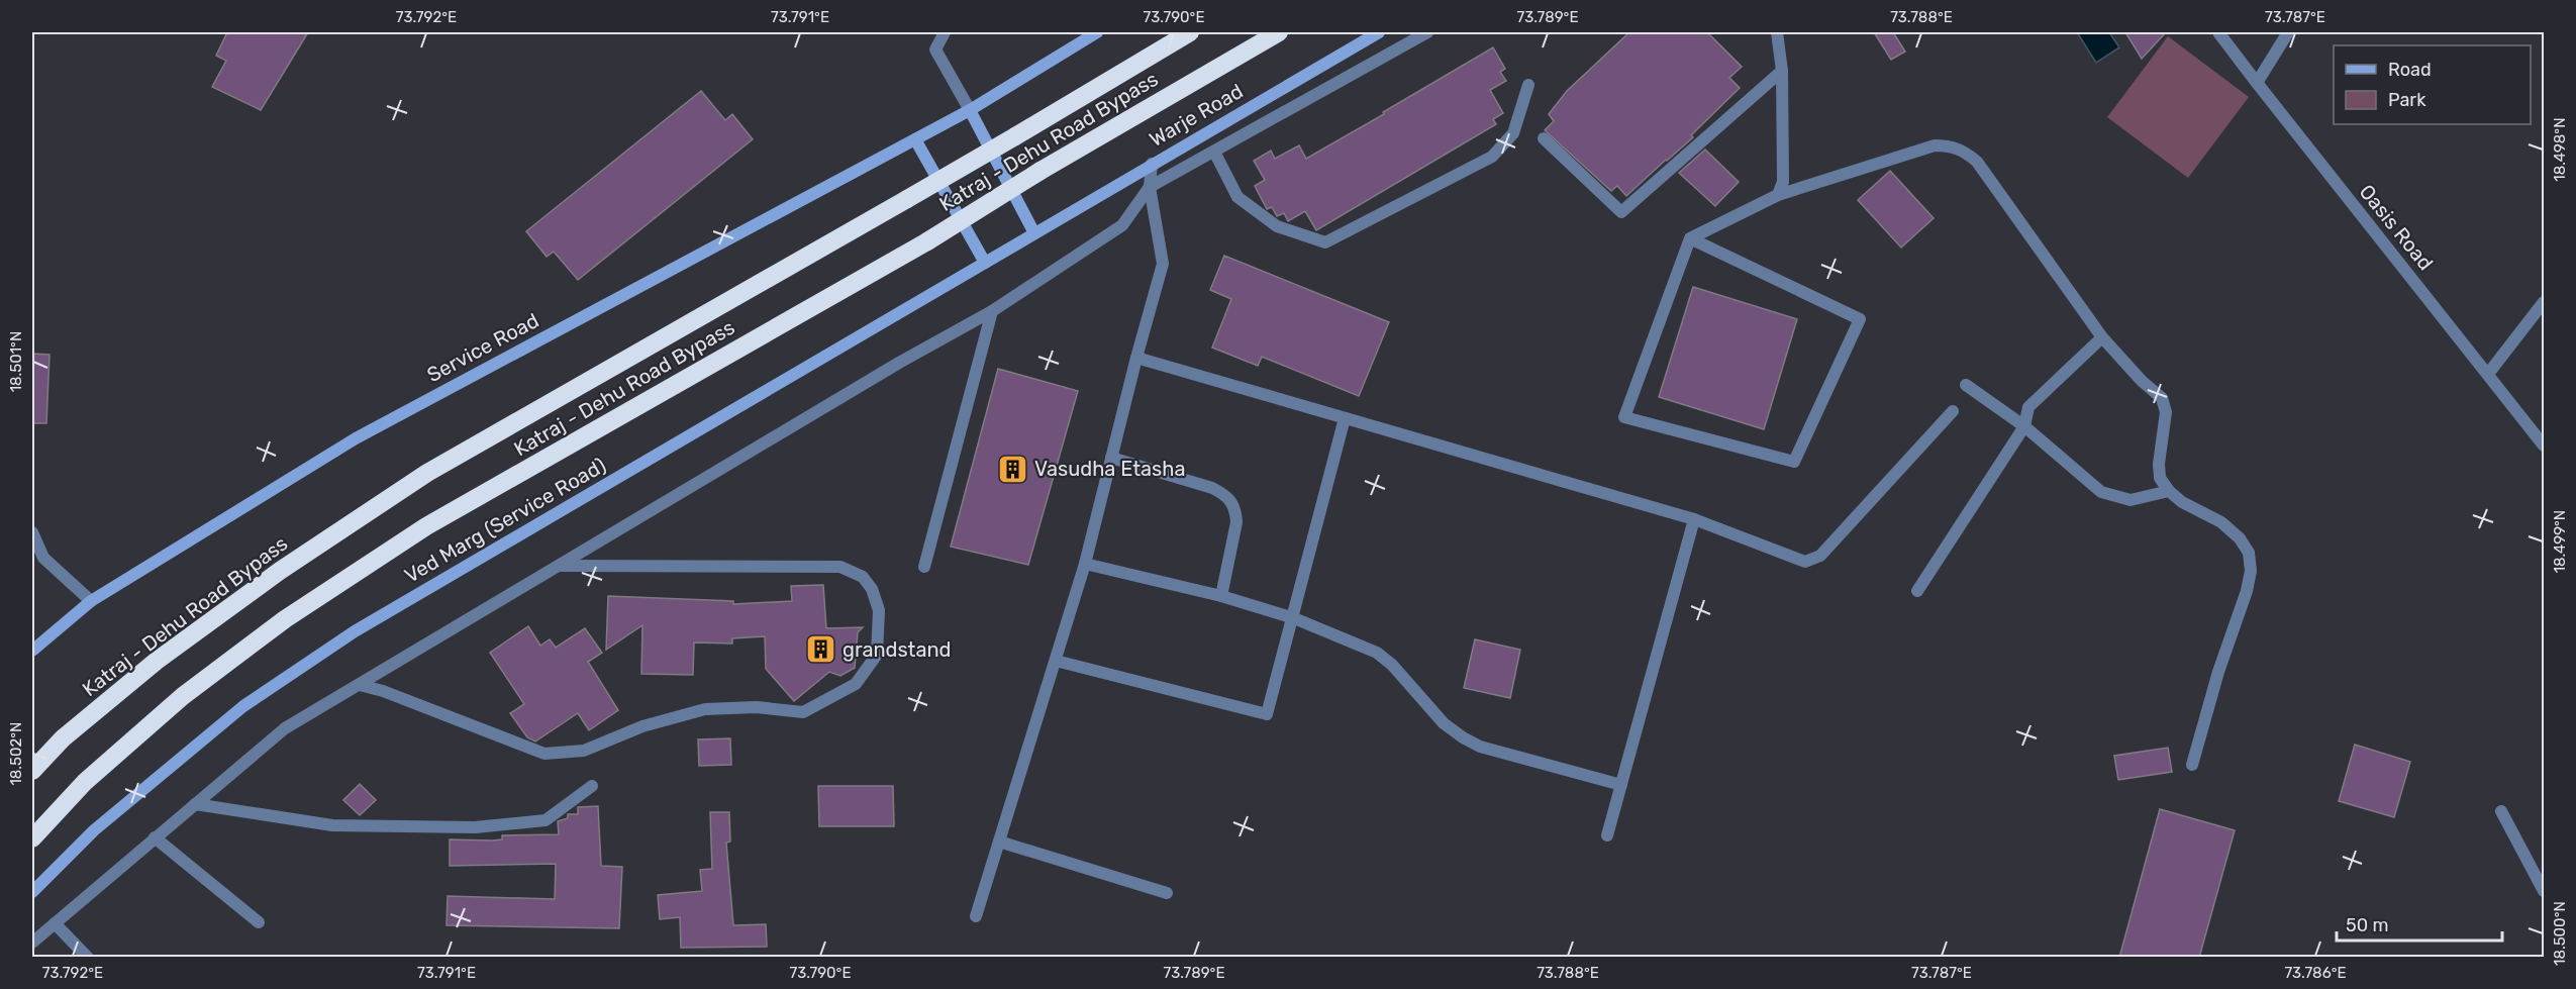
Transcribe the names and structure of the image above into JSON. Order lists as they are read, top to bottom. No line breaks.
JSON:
{"streets":{"highway":["Katraj - Dehu Road Bypass"],"street":["Warje Road","Oasis Road","Service Road","Ved Marg (Service Road)"]},"crossings":[["Warje Road","Ved Marg (Service Road)"]],"places":{"building":["Vasudha Etasha","grandstand"]},"legend":["Road","Park"],"scale_bar":"50 m","coordinates":["73.792°E","73.791°E","73.790°E","73.789°E","73.788°E","73.787°E","18.498°N","18.501°N","18.499°N","18.502°N","18.500°N","73.786°E"]}
